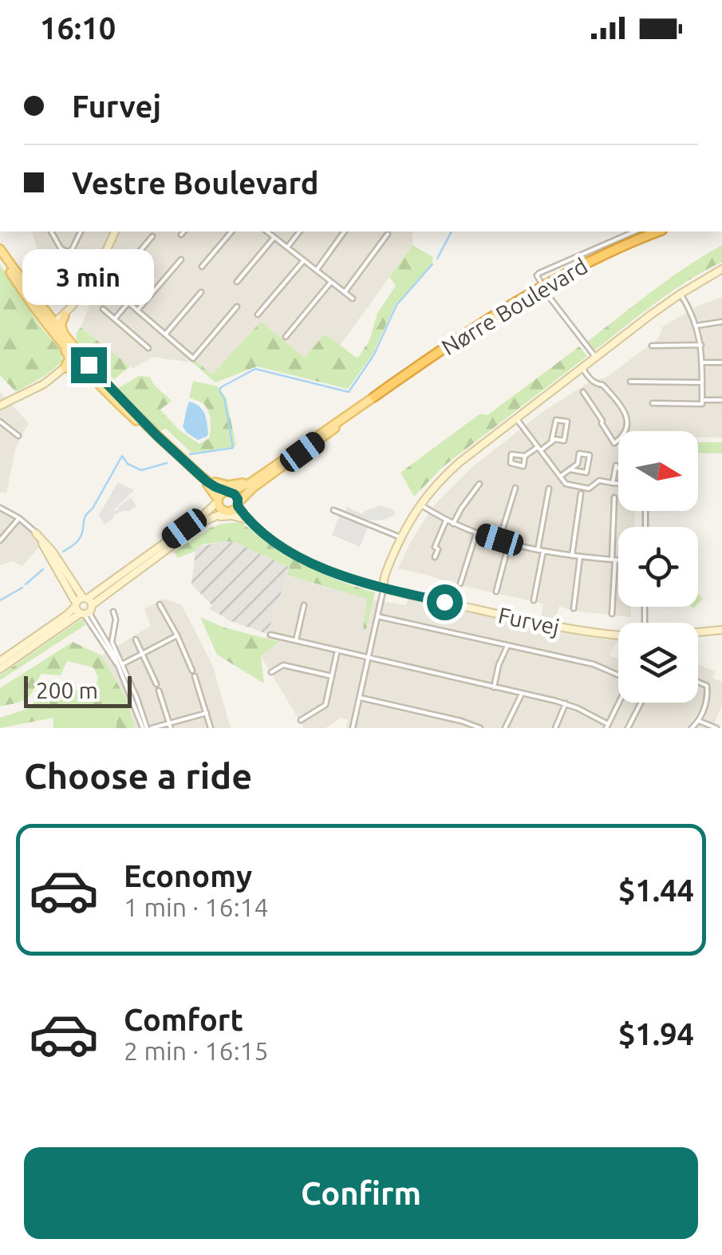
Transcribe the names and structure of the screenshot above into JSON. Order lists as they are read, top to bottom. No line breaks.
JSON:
{"streets":{"highway":["Nørre Boulevard"],"street":["Furvej"]},"crossings":[["Nørre Boulevard","Furvej"]],"scale_bar":"200 m","north":"right","page":{"status":"16:10","banner":["Furvej","Vestre Boulevard"],"bubble":"3 min","scale":"200 m","heading":"Choose a ride","list":[{"name":"Economy","note":"1 min · 16:14","value":"$1.44"},{"name":"Comfort","note":"2 min · 16:15","value":"$1.94"}],"buttons":"Confirm"}}
